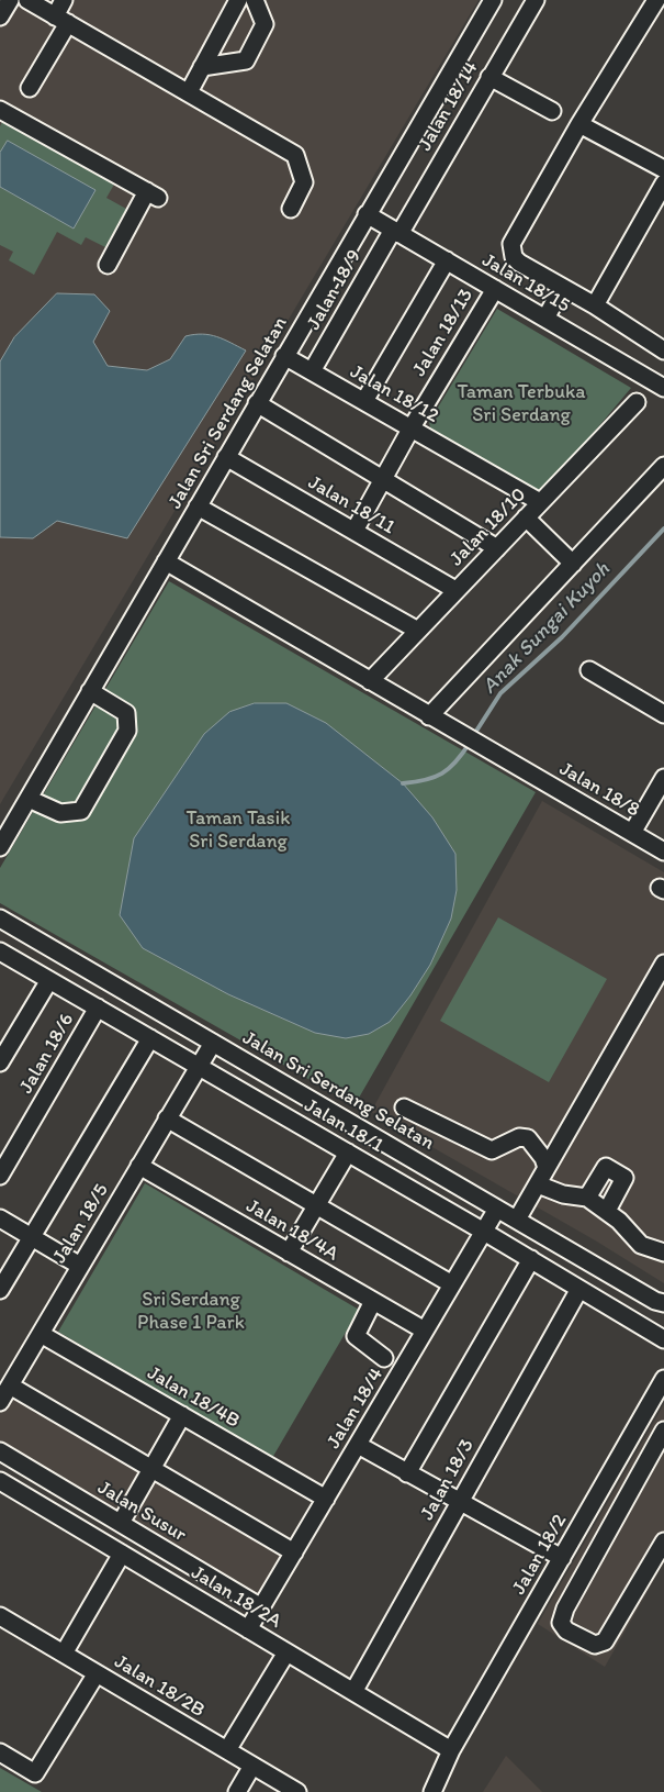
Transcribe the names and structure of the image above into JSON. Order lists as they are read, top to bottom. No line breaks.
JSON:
{"streets":{"street":["Jalan 18/14","Jalan 18/15","Jalan 18/9","Jalan 18/13","Jalan 18/12","Jalan Sri Serdang Selatan","Jalan 18/11","Jalan 18/10","Jalan 18/8","Jalan 18/6","Jalan 18/1","Jalan 18/5","Jalan 18/4A","Jalan 18/4B","Jalan 18/4","Jalan 18/3","Jalan Susur","Jalan 18/2","Jalan 18/2A","Jalan 18/2B"]},"crossings":[["Jalan 18/14","Jalan 18/15"],["Jalan 18/14","Jalan 18/9"],["Jalan 18/15","Jalan 18/9"],["Jalan 18/15","Jalan 18/13"],["Jalan 18/15","Jalan Sri Serdang Selatan"],["Jalan 18/9","Jalan 18/12"],["Jalan 18/13","Jalan 18/12"],["Jalan 18/13","Jalan 18/11"],["Jalan 18/12","Jalan Sri Serdang Selatan"],["Jalan 18/12","Jalan 18/10"],["Jalan Sri Serdang Selatan","Jalan 18/11"],["Jalan Sri Serdang Selatan","Jalan 18/8"],["Jalan Sri Serdang Selatan","Jalan 18/5"],["Jalan Sri Serdang Selatan","Jalan 18/4"],["Jalan 18/11","Jalan 18/10"],["Jalan 18/10","Jalan 18/8"],["Jalan 18/6","Jalan 18/1"],["Jalan 18/1","Jalan 18/5"],["Jalan 18/1","Jalan 18/4"],["Jalan 18/1","Jalan 18/3"],["Jalan 18/5","Jalan 18/4A"],["Jalan 18/5","Jalan 18/4B"],["Jalan 18/4A","Jalan 18/4"],["Jalan 18/4B","Jalan 18/4"],["Jalan 18/4","Jalan Susur"],["Jalan 18/4","Jalan 18/2A"],["Jalan 18/3","Jalan 18/2A"],["Jalan 18/2","Jalan 18/2A"]],"water":["Anak Sungai Kuyoh"],"parks":["Taman Terbuka Sri Serdang","Taman Tasik Sri Serdang","Sri Serdang Phase 1 Park"]}
